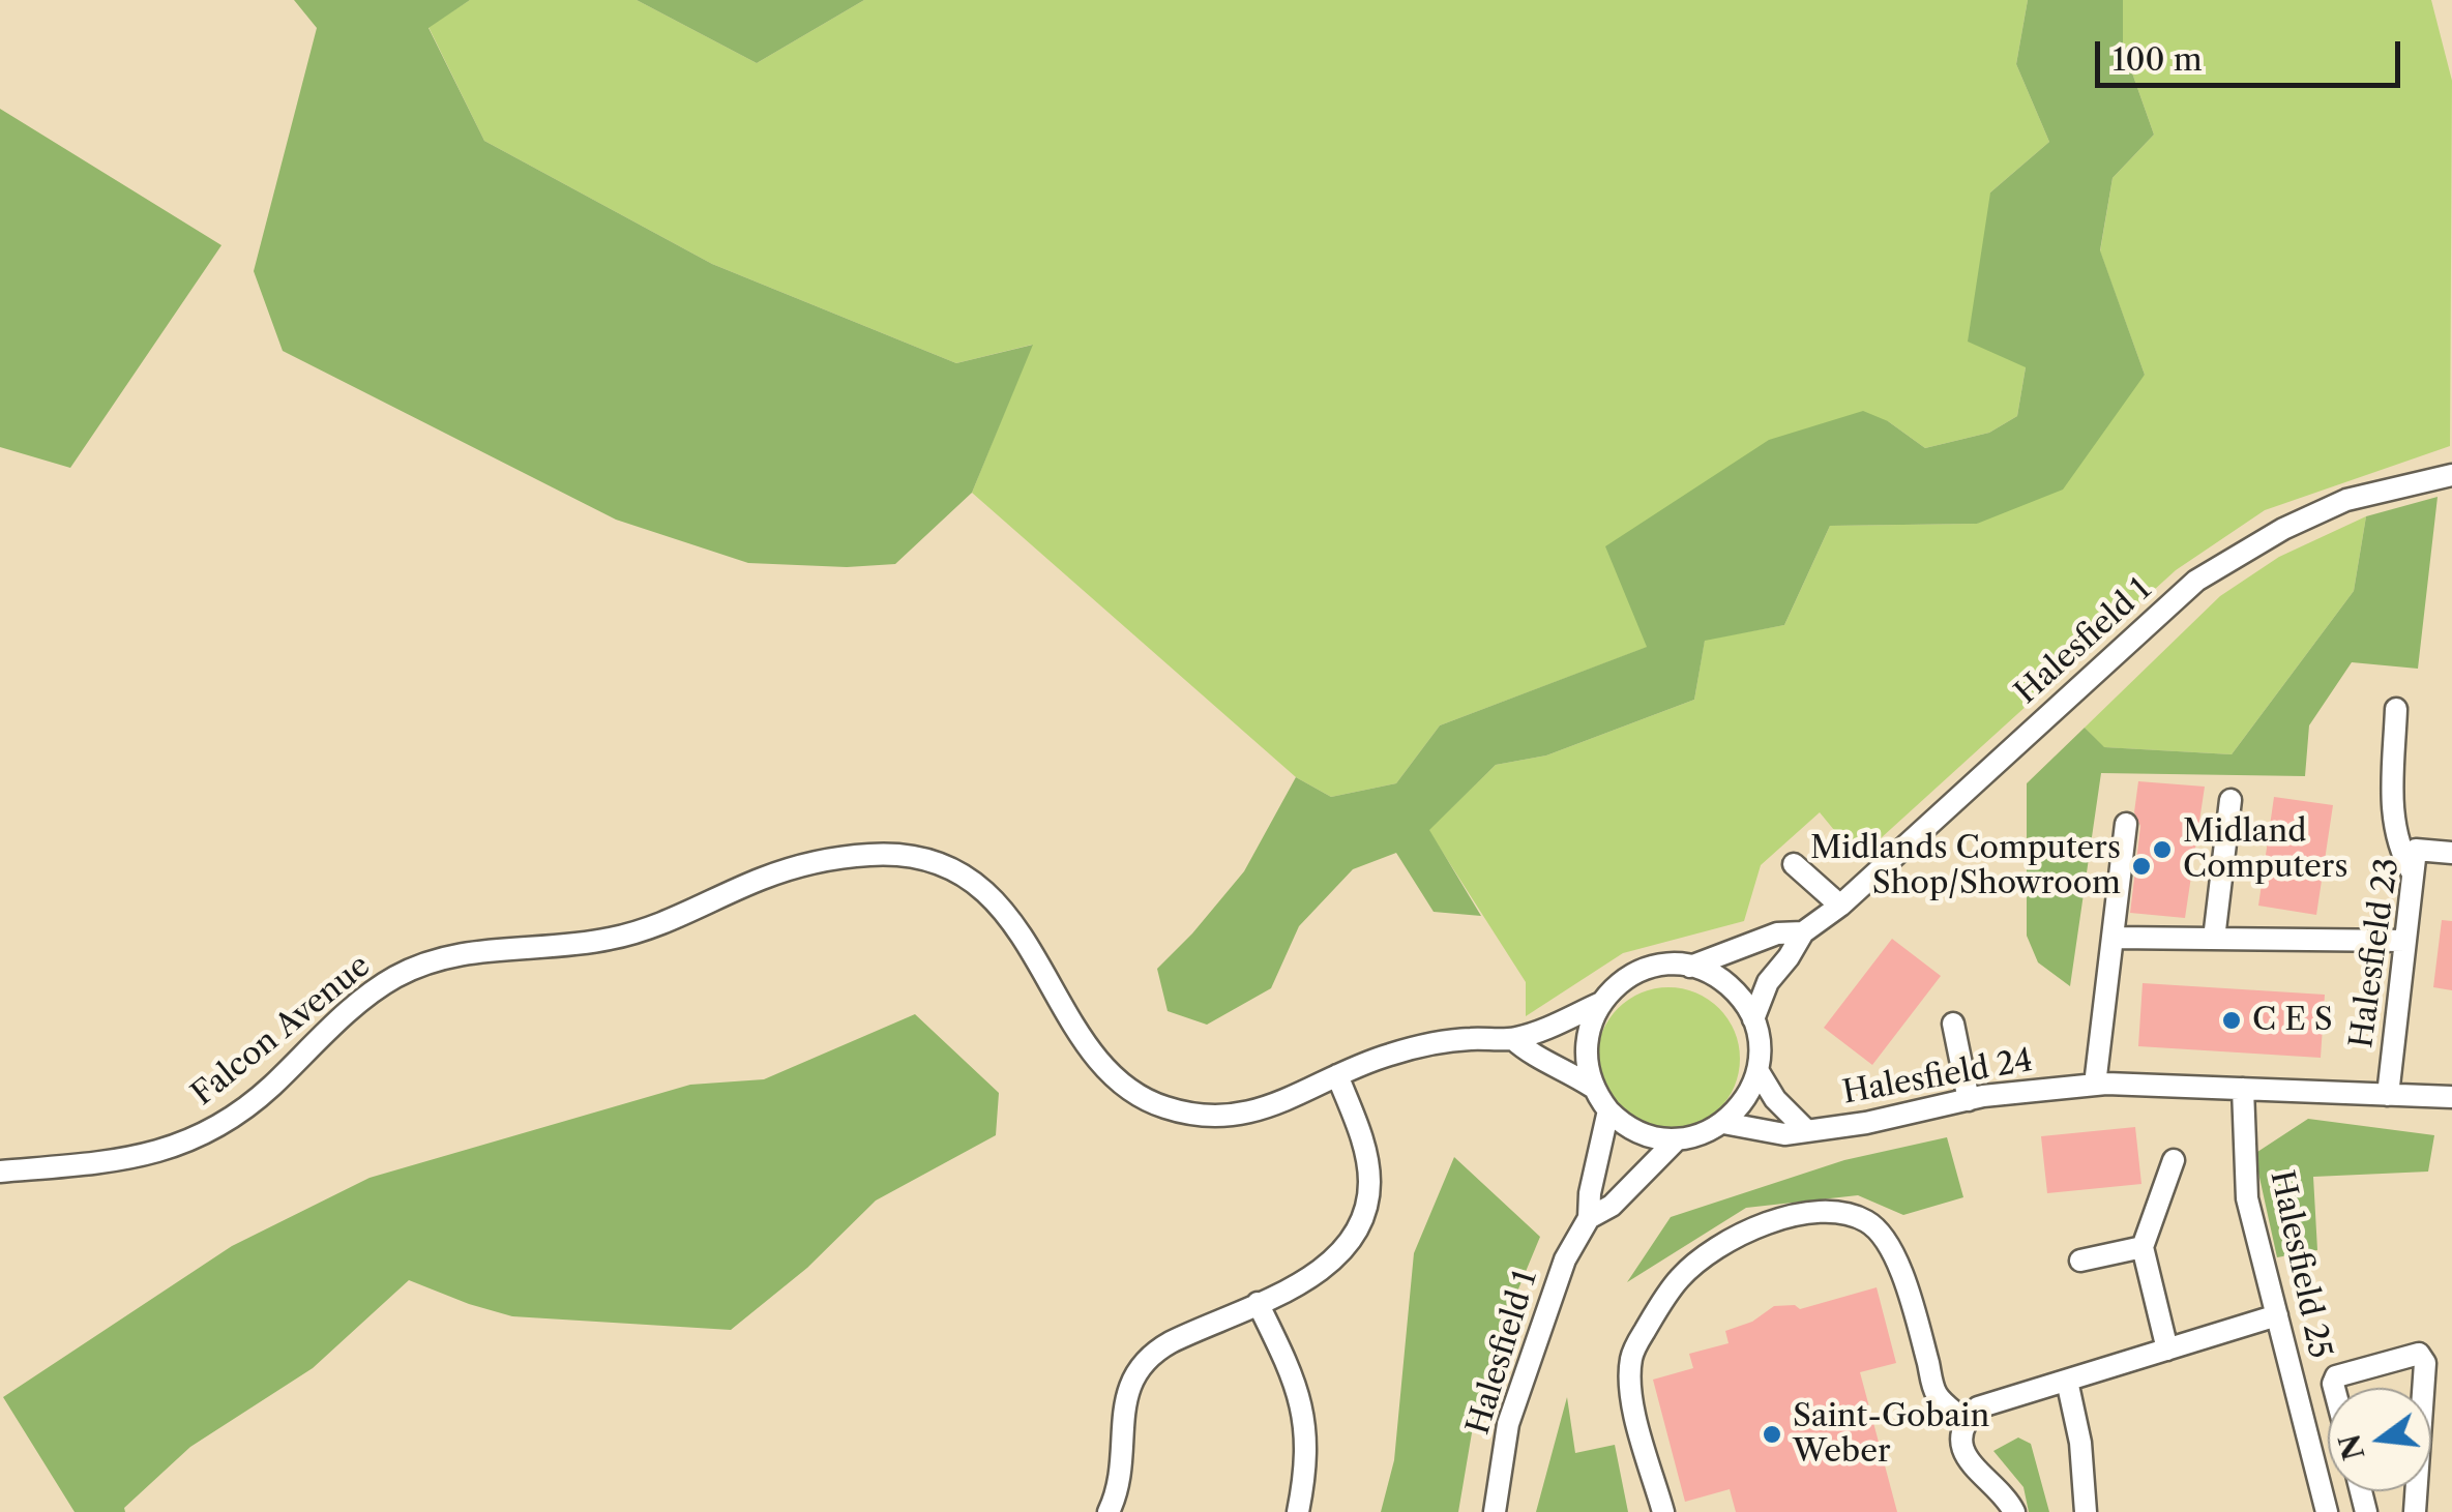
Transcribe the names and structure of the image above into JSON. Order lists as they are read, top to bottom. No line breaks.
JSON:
{"streets":{"street":["Halesfield 1","Halesfield 23","Falcon Avenue","Halesfield 24","Halesfield 25"]},"crossings":[["Halesfield 1","Falcon Avenue"],["Halesfield 1","Halesfield 24"],["Halesfield 23","Halesfield 24"],["Falcon Avenue","Halesfield 24"],["Halesfield 24","Halesfield 25"]],"places":["Midland Computers","Midlands Computers Shop/Showroom","C E S","Saint-Gobain Weber"],"scale_bar":"100 m","north":"left"}
